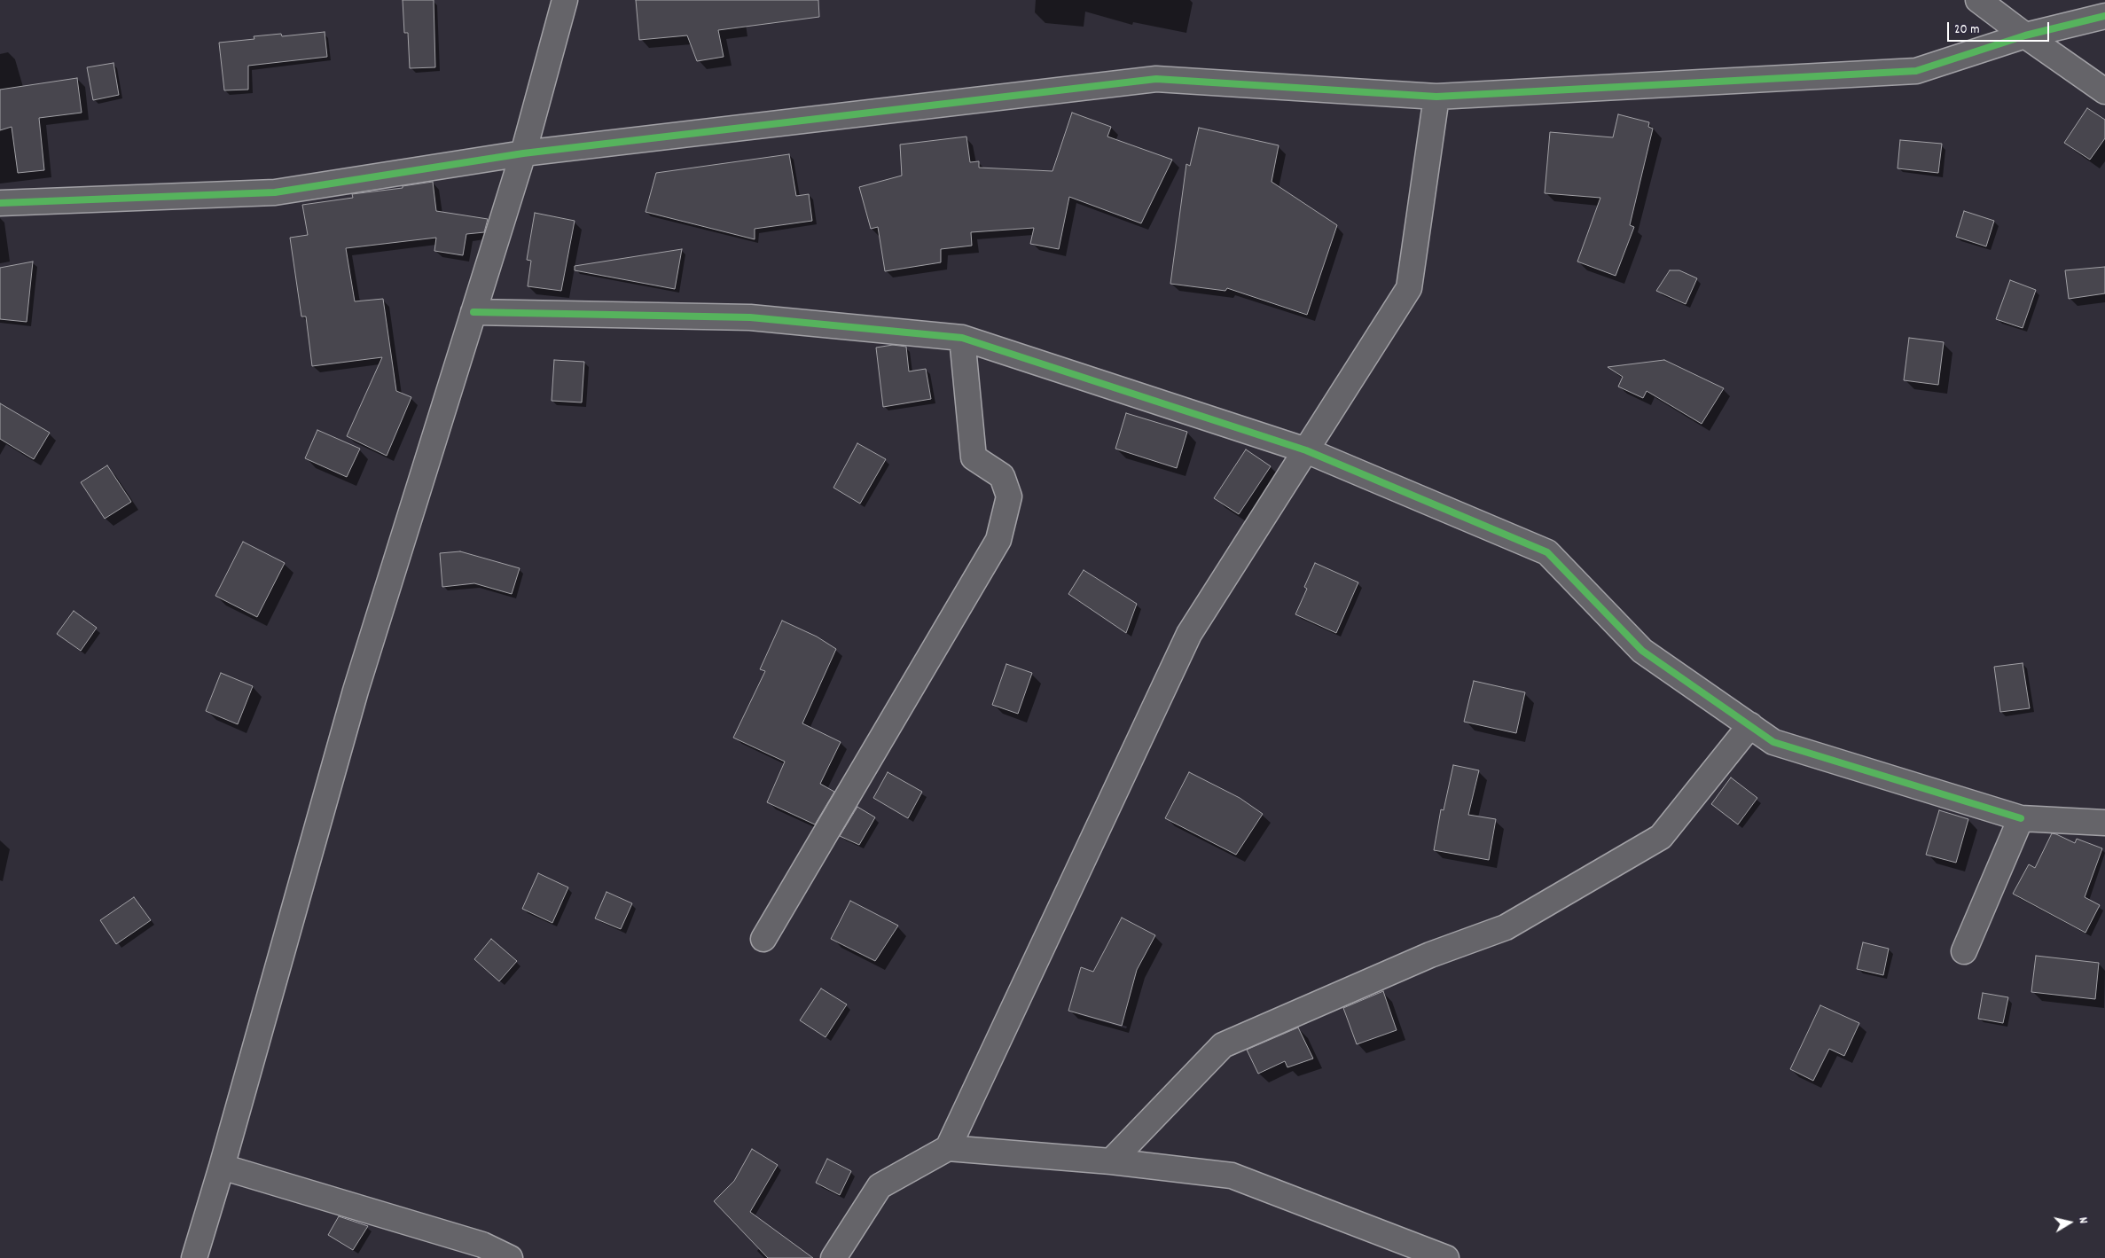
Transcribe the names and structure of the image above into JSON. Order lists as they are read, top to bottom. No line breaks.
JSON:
{"scale_bar":"20 m","north":"right"}
